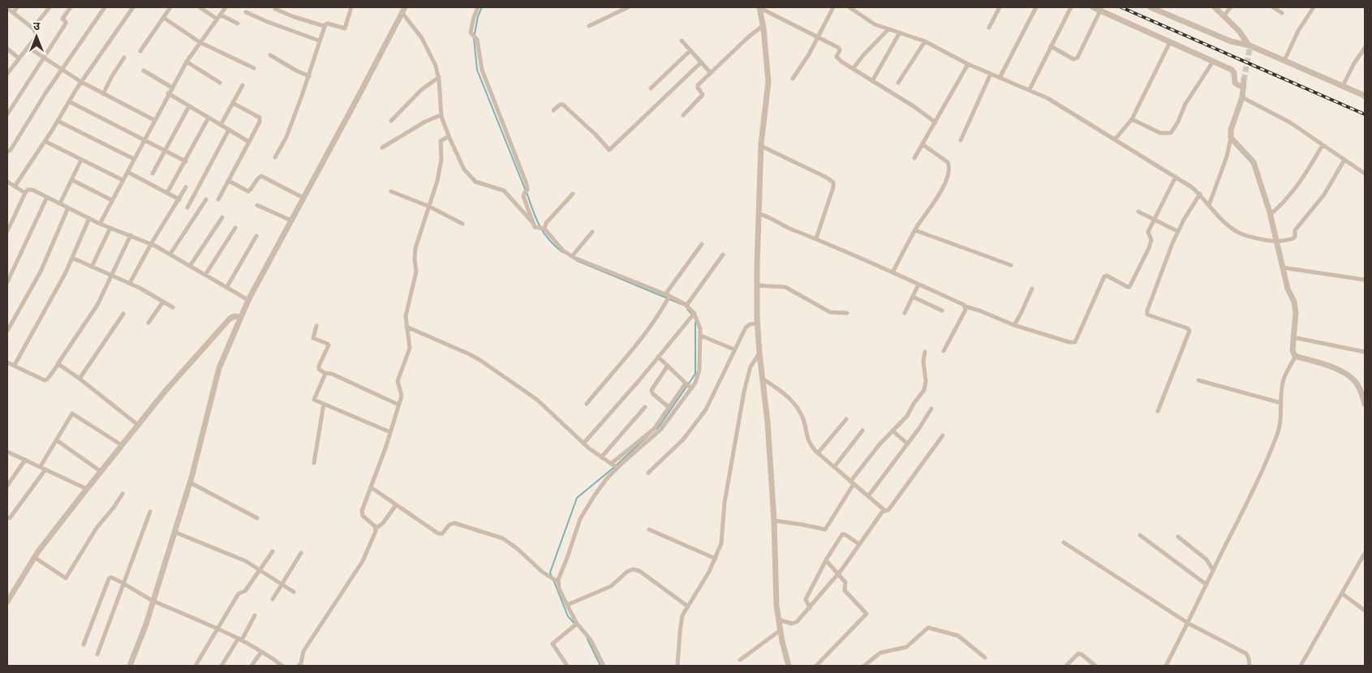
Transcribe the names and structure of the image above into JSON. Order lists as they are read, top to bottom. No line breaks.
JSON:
{"north":"top"}
